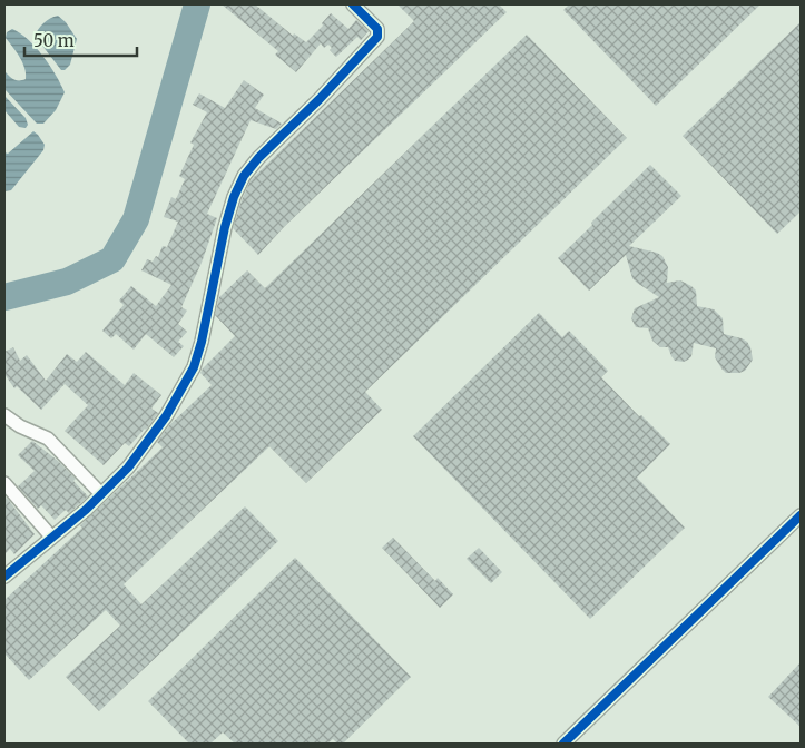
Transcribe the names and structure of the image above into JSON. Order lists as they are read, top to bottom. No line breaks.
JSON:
{"scale_bar":"50 m"}
